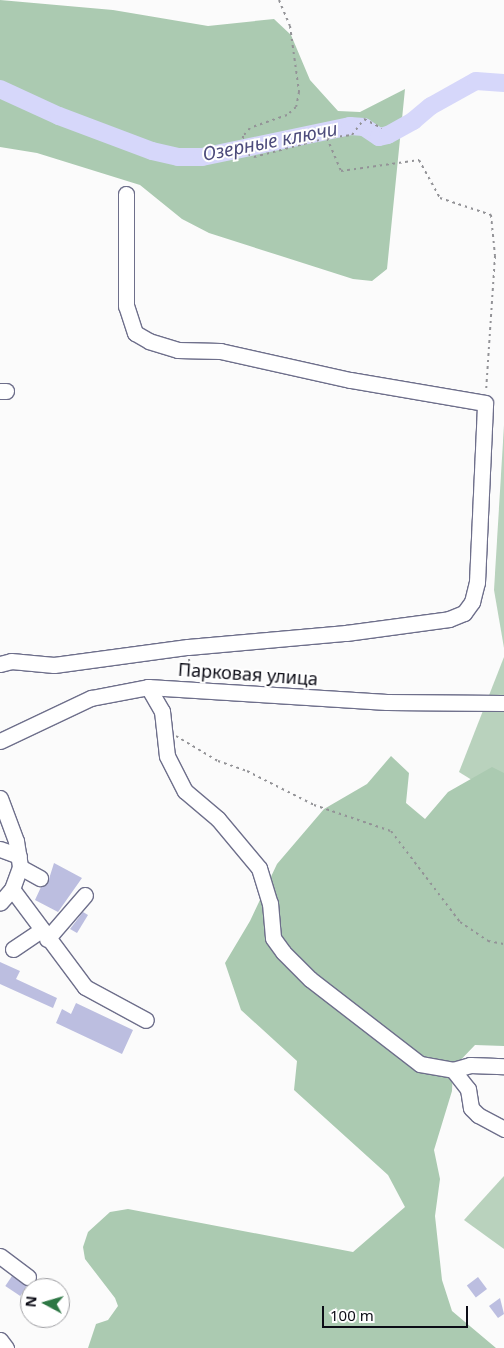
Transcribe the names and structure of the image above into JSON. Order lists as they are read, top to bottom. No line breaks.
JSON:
{"streets":{"lane":["Парковая улица"]},"water":["Озерные ключи"],"scale_bar":"100 m","north":"left"}
